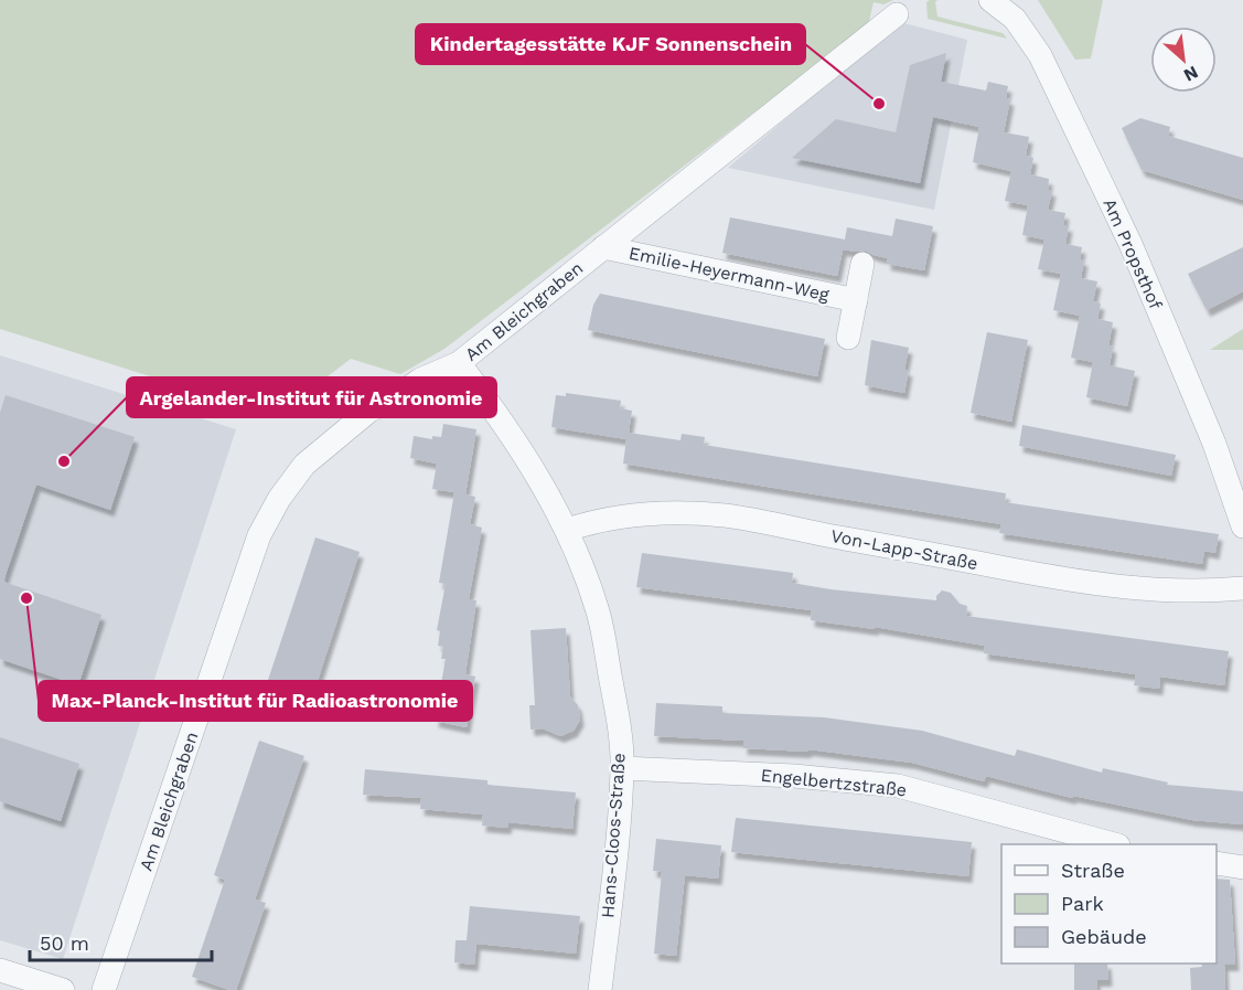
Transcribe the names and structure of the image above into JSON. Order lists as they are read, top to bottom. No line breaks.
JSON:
{"streets":{"street":["Am Propsthof","Emilie-Heyermann-Weg","Am Bleichgraben","Von-Lapp-Straße","Engelbertzstraße","Hans-Cloos-Straße"]},"crossings":[["Emilie-Heyermann-Weg","Am Bleichgraben"],["Am Bleichgraben","Hans-Cloos-Straße"],["Von-Lapp-Straße","Hans-Cloos-Straße"],["Engelbertzstraße","Hans-Cloos-Straße"]],"places":["Kindertagesstätte KJF Sonnenschein","Argelander-Institut für Astronomie","Max-Planck-Institut für Radioastronomie"],"legend":["Straße","Park","Gebäude"],"scale_bar":"50 m","north":"bottom right"}
